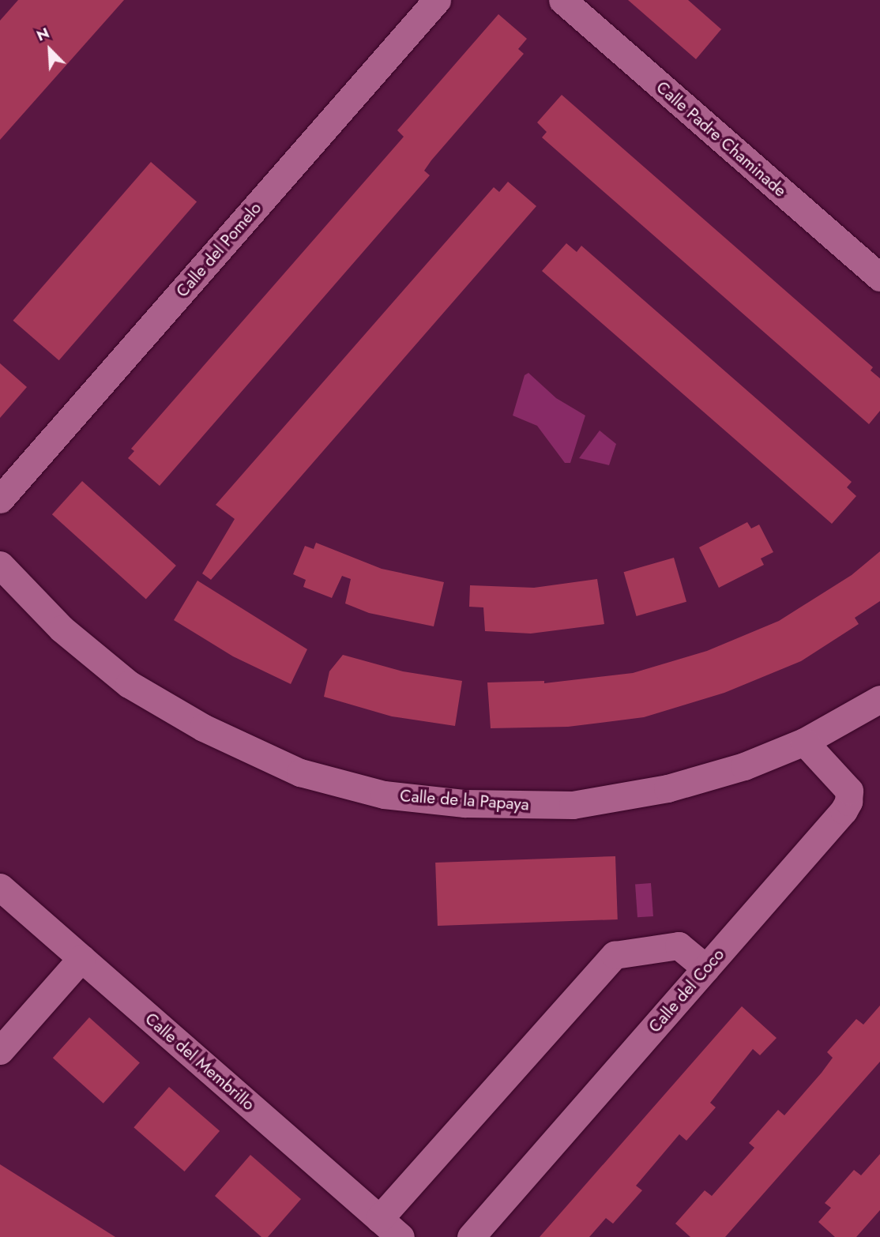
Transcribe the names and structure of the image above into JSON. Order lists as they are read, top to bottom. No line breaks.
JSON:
{"streets":{"street":["Calle Padre Chaminade","Calle del Pomelo","Calle de la Papaya","Calle del Coco","Calle del Membrillo"]},"crossings":[["Calle de la Papaya","Calle del Coco"]],"north":"top left"}
